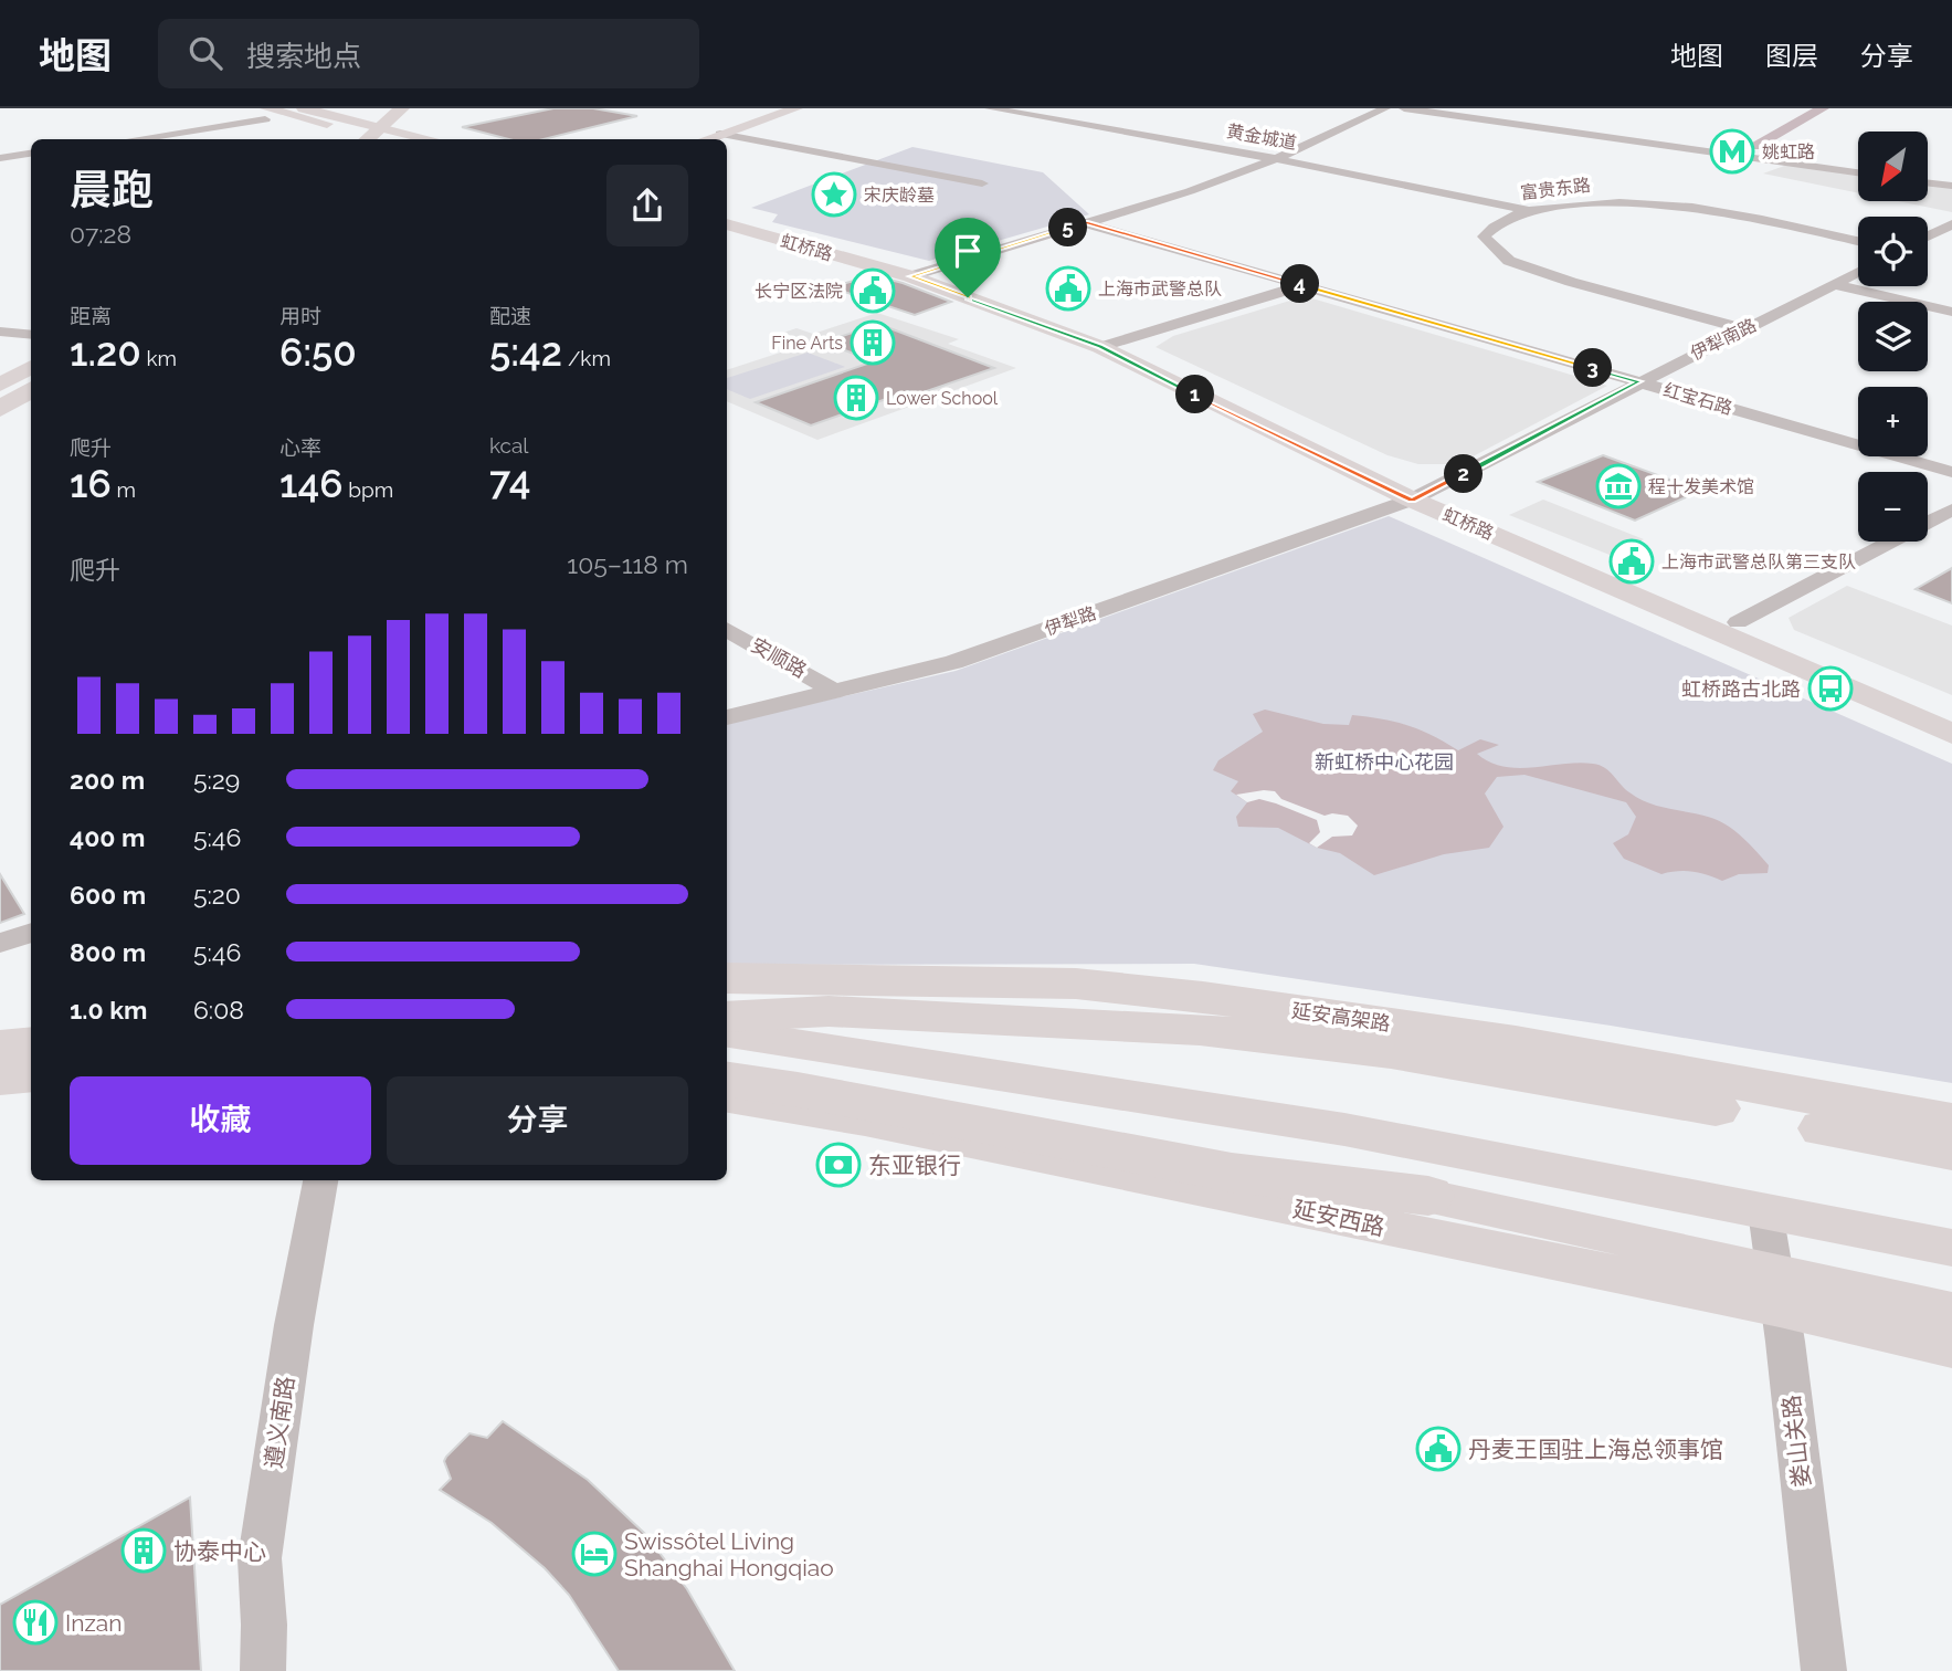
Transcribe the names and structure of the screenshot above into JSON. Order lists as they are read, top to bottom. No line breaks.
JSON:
{"streets":{"highway":["延安高架路"],"main road":["虹桥路","延安西路"],"street":["黄金城道","富贵东路","伊犁南路","红宝石路","伊犁路","安顺路","遵义南路","娄山关路"]},"crossings":[["黄金城道","富贵东路"],["富贵东路","伊犁南路"],["虹桥路","伊犁南路"],["虹桥路","伊犁路"],["伊犁南路","红宝石路"],["伊犁南路","伊犁路"],["伊犁路","安顺路"],["延安西路","娄山关路"]],"parks":["新虹桥中心花园"],"places":{"metro station":["姚虹路"],"place":["宋庆龄墓"],"public building":["上海市武警总队","长宁区法院","上海市武警总队第三支队","丹麦王国驻上海总领事馆"],"building":["Fine Arts","Lower School","协泰中心"],"museum":["程十发美术馆"],"bus stop":["虹桥路古北路"],"bank":["东亚银行"],"hotel":["Swissôtel Living Shanghai Hongqiao"],"restaurant":["Inzan"]},"north":"bottom left","page":{"header":"地图","search":"搜索地点","nav":["地图","图层","分享"],"map_buttons":["+","−"],"heading":["晨跑","07:28"],"pins":["5","4","3","1","2"],"stats":[["距离","1.20 km"],["用时","6:50"],["配速","5:42 /km"],["爬升","16 m"],["心率","146 bpm"],["kcal","74"]],"chart":["爬升","105–118 m"],"list":[{"name":"200 m","note":"5:29"},{"name":"400 m","note":"5:46"},{"name":"600 m","note":"5:20"},{"name":"800 m","note":"5:46"},{"name":"1.0 km","note":"6:08"}],"buttons":["收藏","分享"]}}
